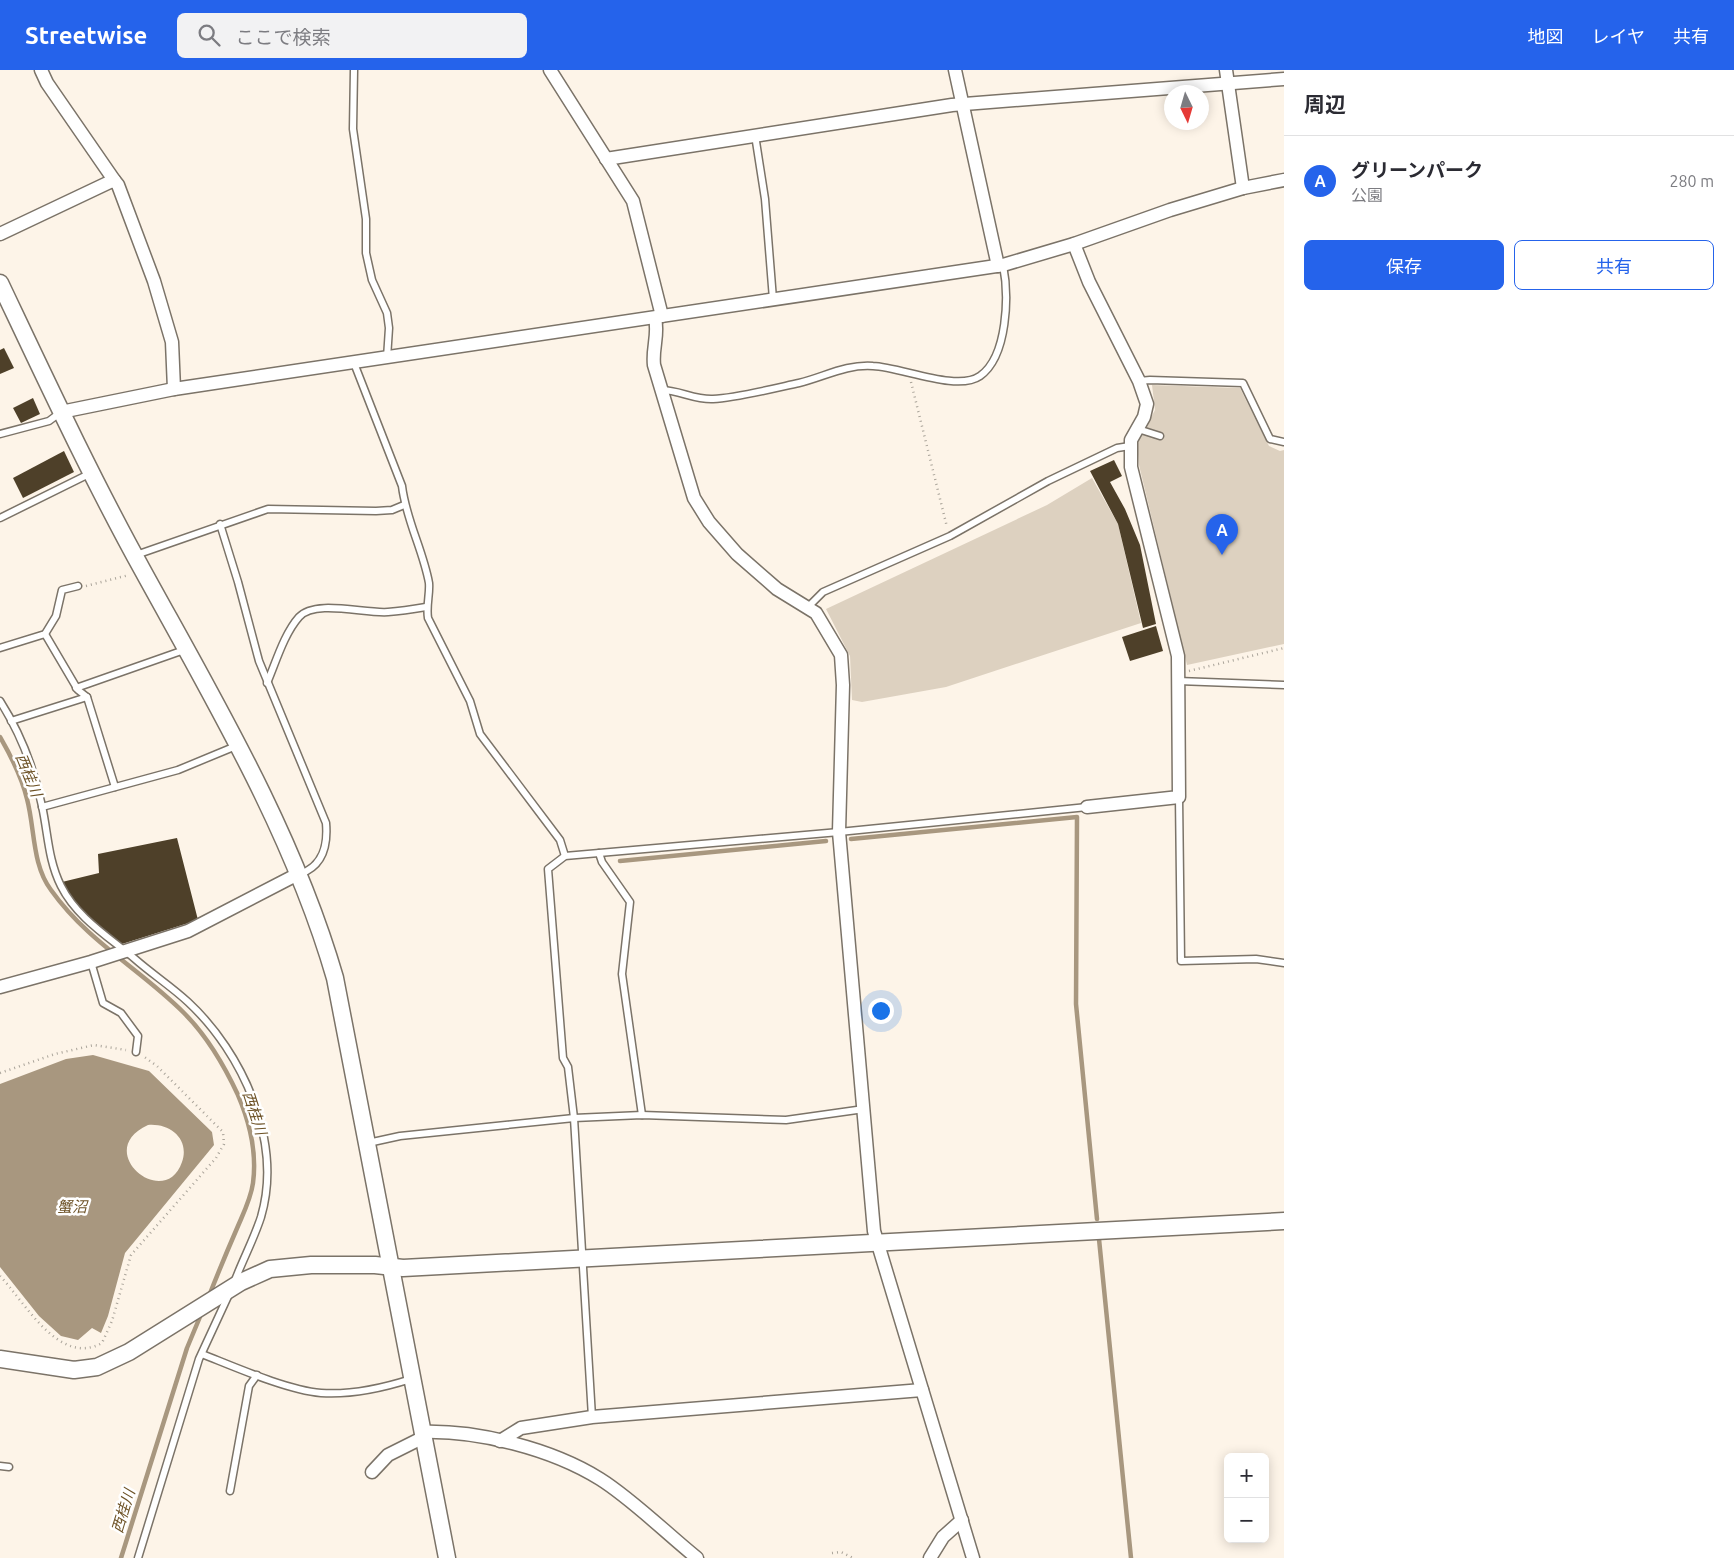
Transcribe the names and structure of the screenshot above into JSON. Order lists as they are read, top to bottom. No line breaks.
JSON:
{"water":["西桂川","蟹沼"],"north":"bottom","page":{"header":"Streetwise","search":"ここで検索","nav":["地図","レイヤ","共有"],"heading":"周辺","list":[{"mark":"A","name":"グリーンパーク","note":"公園","value":"280 m"}],"buttons":["保存","共有"],"pins":"A","map_buttons":["+","−"]}}
